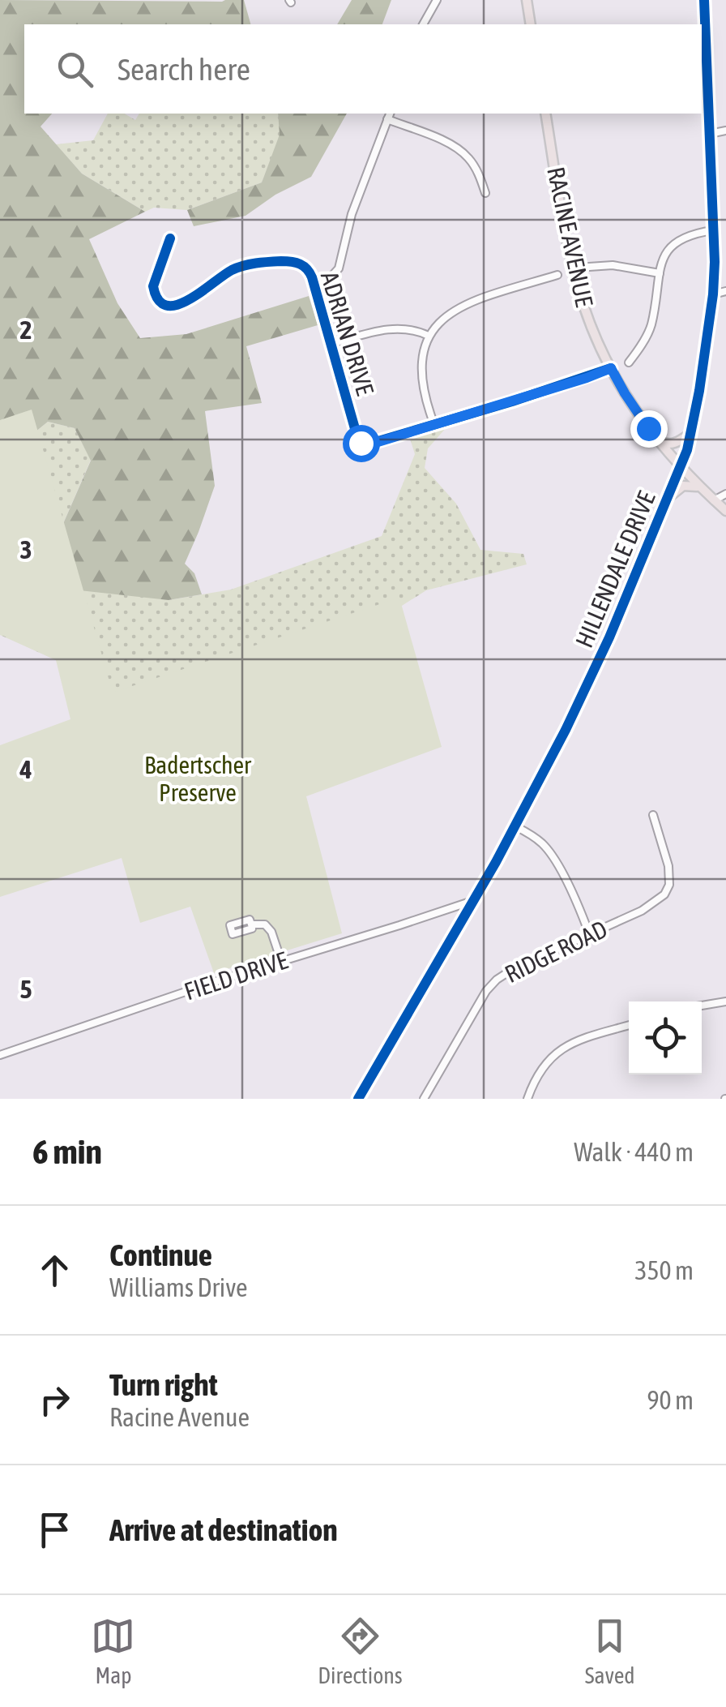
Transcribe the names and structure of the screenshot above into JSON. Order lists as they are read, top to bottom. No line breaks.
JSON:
{"streets":{"main road":["RACINE AVENUE"],"street":["ADRIAN DRIVE","HILLENDALE DRIVE","RIDGE ROAD","FIELD DRIVE"]},"crossings":[["RACINE AVENUE","HILLENDALE DRIVE"],["HILLENDALE DRIVE","FIELD DRIVE"]],"parks":["Badertscher Preserve"],"page":{"search":"Search here","heading":["6 min","Walk · 440 m"],"list":[["Continue","Williams Drive","350 m"],["Turn right","Racine Avenue","90 m"],"Arrive at destination"],"nav":["Map","Directions","Saved"]},"grid":{"rows":["2","3","4","5"]}}
